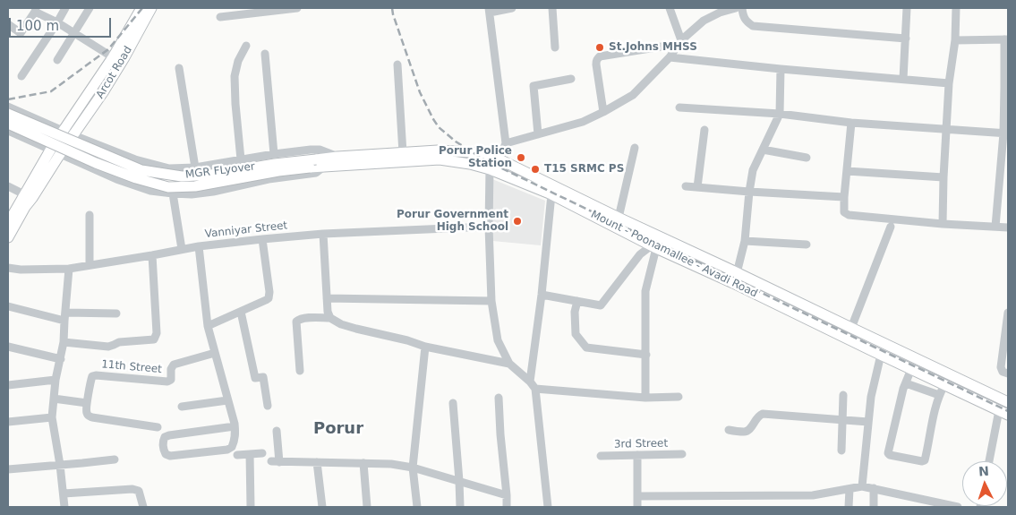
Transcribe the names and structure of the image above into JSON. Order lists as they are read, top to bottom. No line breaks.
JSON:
{"streets":{"main road":["Arcot Road","MGR FLyover","Mount - Poonamallee - Avadi Road"],"street":["Vanniyar Street","11th Street","3rd Street"]},"crossings":[["MGR FLyover","Mount - Poonamallee - Avadi Road"]],"districts":["Porur"],"places":["St.Johns MHSS","Porur Police Station","T15 SRMC PS","Porur Government High School"],"scale_bar":"100 m","north":"top"}
